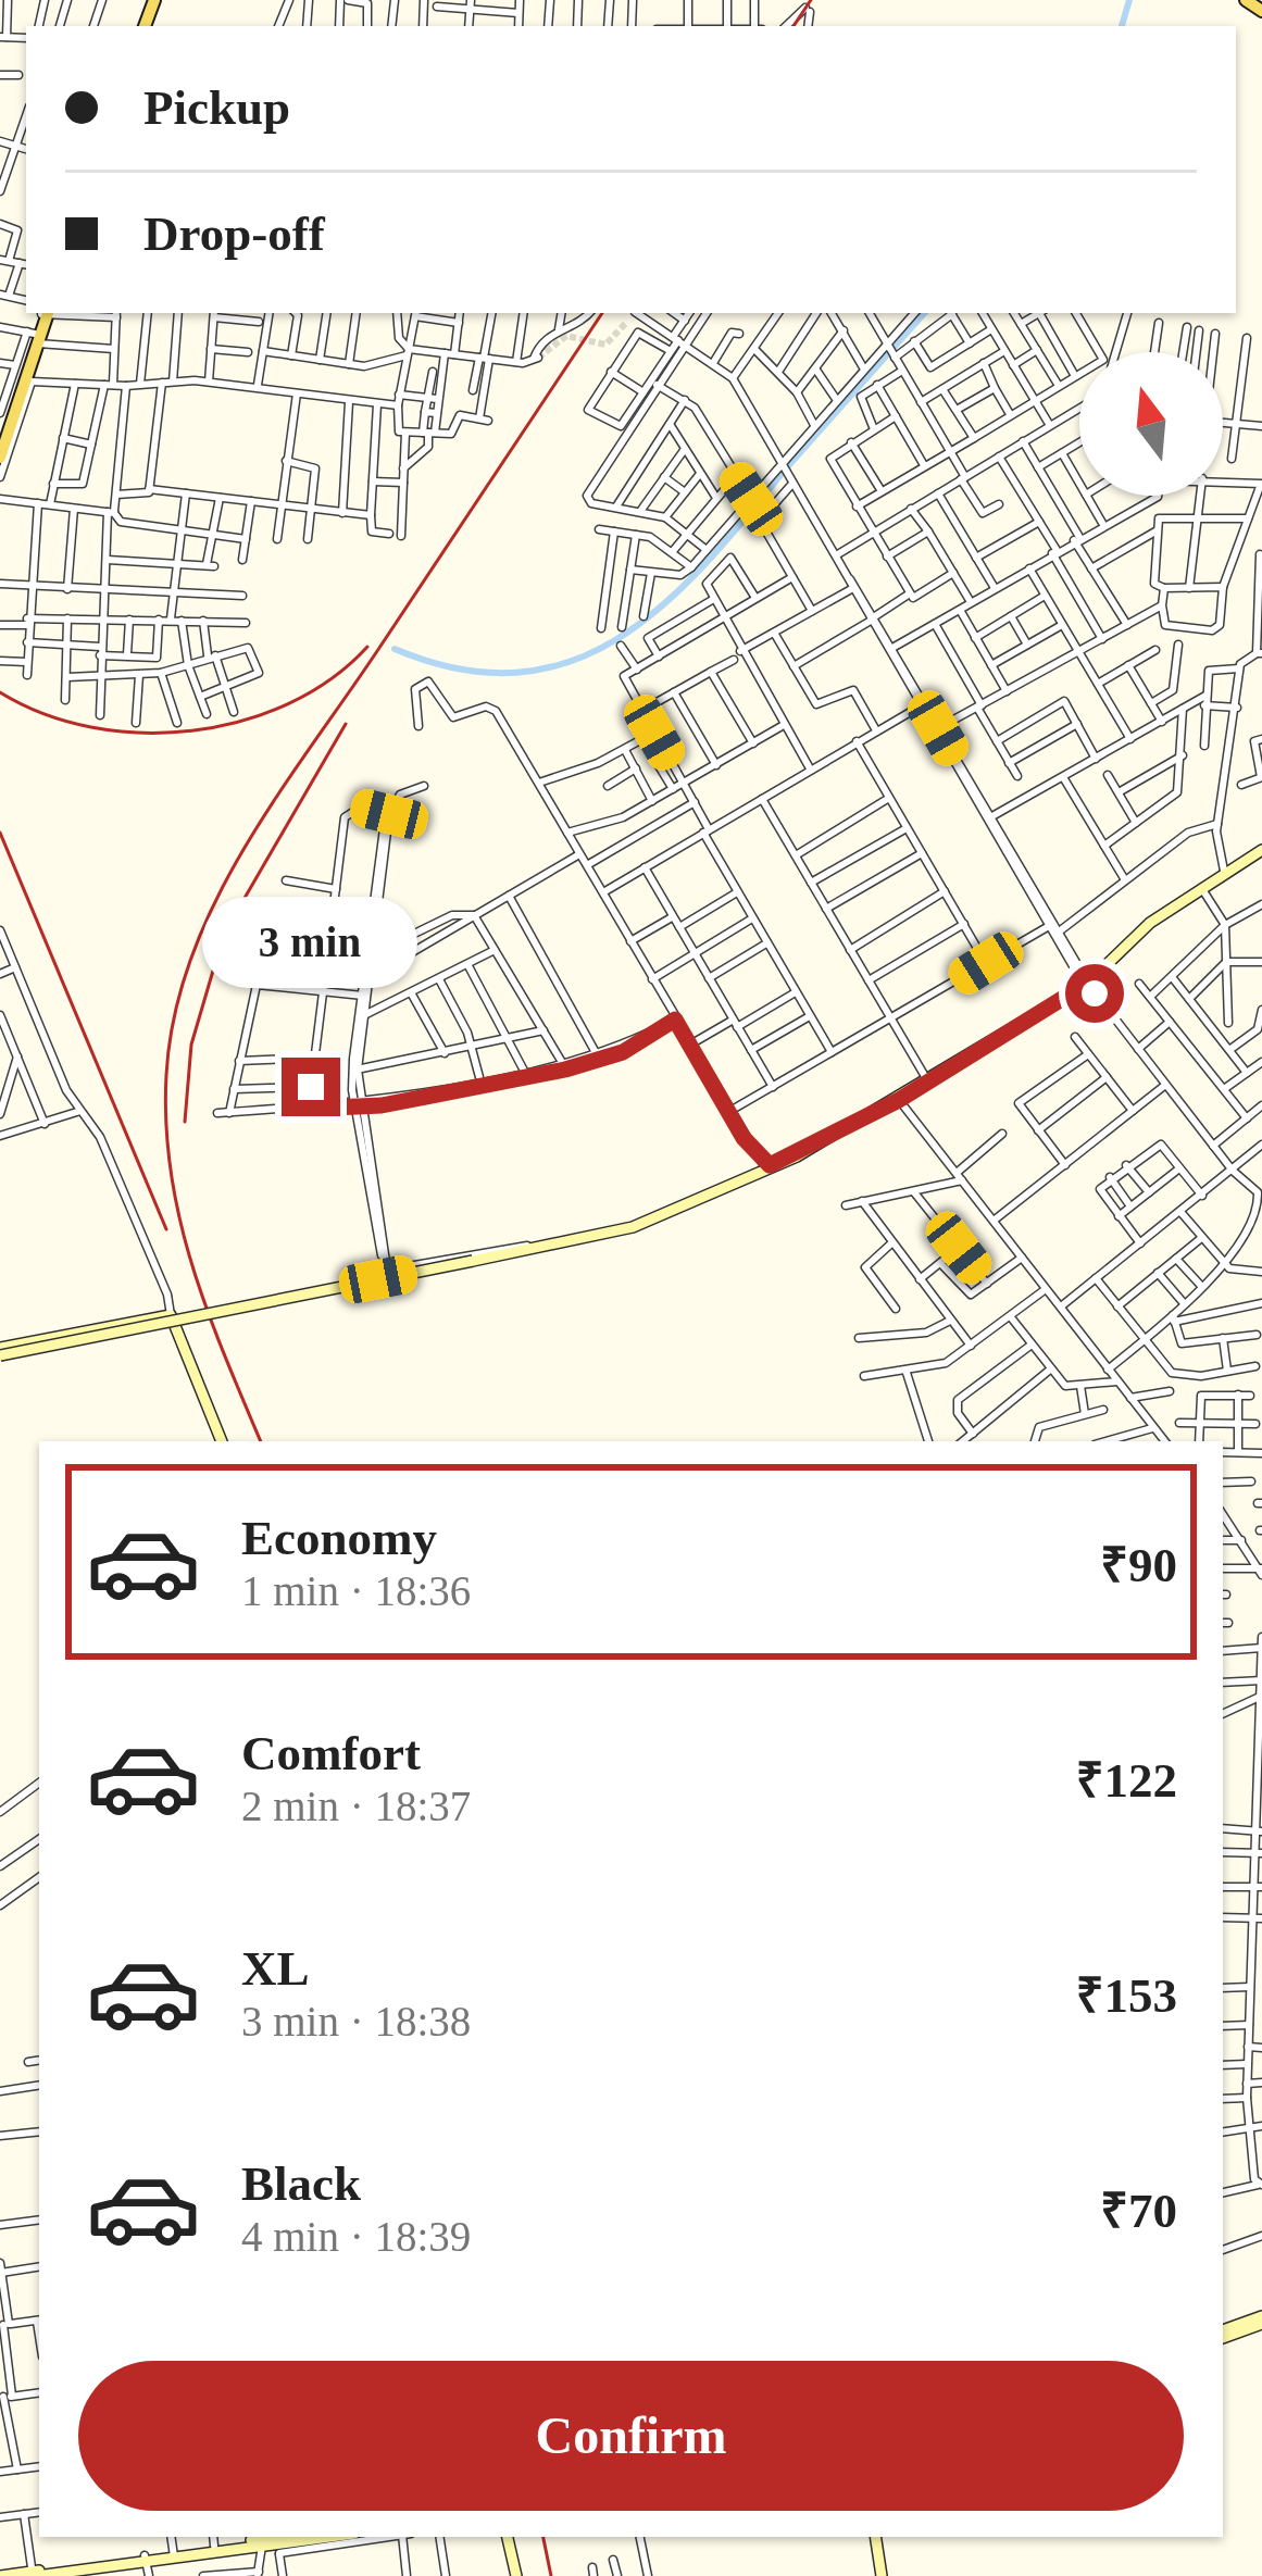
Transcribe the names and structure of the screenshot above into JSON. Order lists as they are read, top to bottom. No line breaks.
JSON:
{"north":"top","page":{"banner":["Pickup","Drop-off"],"bubble":"3 min","list":[{"name":"Economy","note":"1 min · 18:36","value":"₹90"},{"name":"Comfort","note":"2 min · 18:37","value":"₹122"},{"name":"XL","note":"3 min · 18:38","value":"₹153"},{"name":"Black","note":"4 min · 18:39","value":"₹70"}],"buttons":"Confirm"}}
